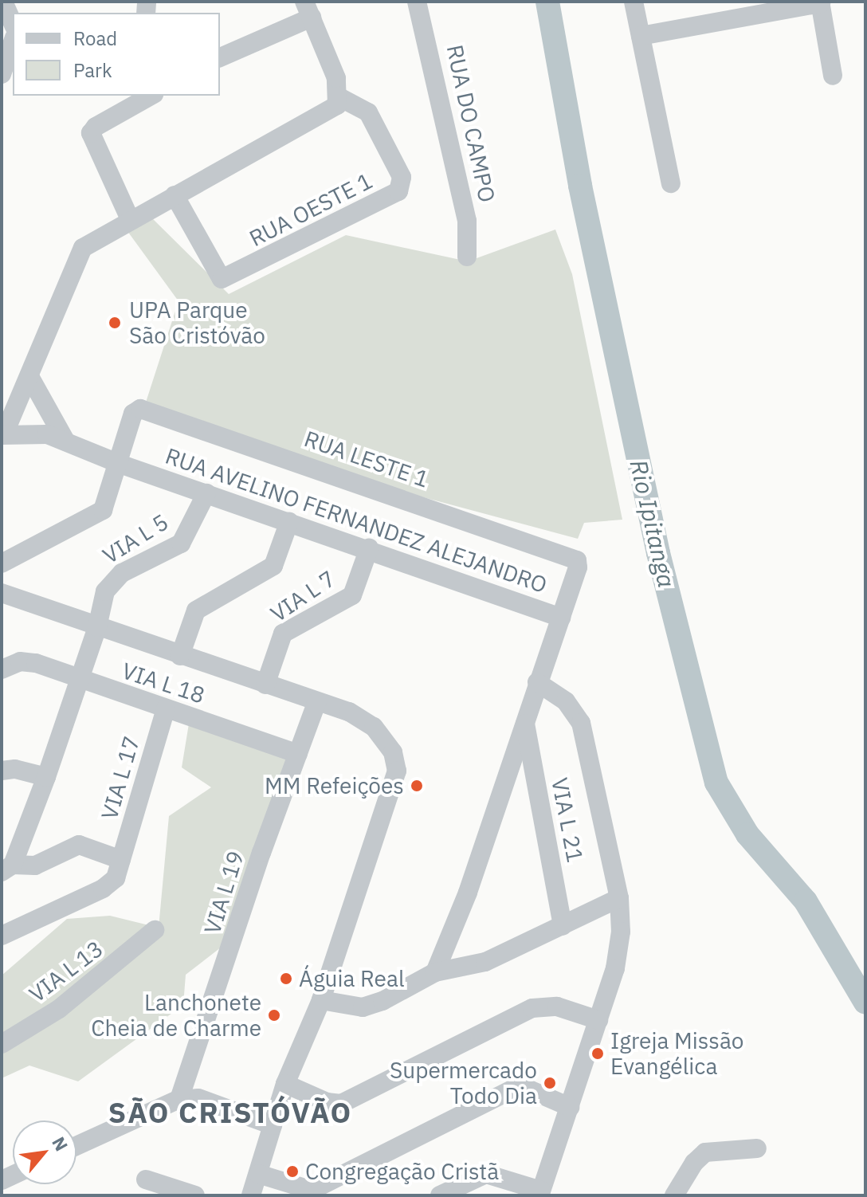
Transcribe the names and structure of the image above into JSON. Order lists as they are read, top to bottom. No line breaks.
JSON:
{"streets":{"street":["RUA DO CAMPO","RUA OESTE 1","RUA LESTE 1","RUA AVELINO FERNANDEZ ALEJANDRO","VIA L 5","VIA L 7","VIA L 18","VIA L 17","VIA L 21","VIA L 19","VIA L 13"]},"crossings":[["RUA LESTE 1","RUA AVELINO FERNANDEZ ALEJANDRO"],["RUA AVELINO FERNANDEZ ALEJANDRO","VIA L 5"],["RUA AVELINO FERNANDEZ ALEJANDRO","VIA L 7"],["RUA AVELINO FERNANDEZ ALEJANDRO","VIA L 21"],["VIA L 5","VIA L 18"],["VIA L 5","VIA L 17"],["VIA L 18","VIA L 17"],["VIA L 18","VIA L 19"]],"districts":["SÃO CRISTÓVÃO"],"water":["Rio Ipitanga"],"places":["UPA Parque São Cristóvão","MM Refeições","Águia Real","Lanchonete Cheia de Charme","Igreja Missão Evangélica","Supermercado Todo Dia","Congregação Cristã"],"legend":["Road","Park"],"north":"top right"}
